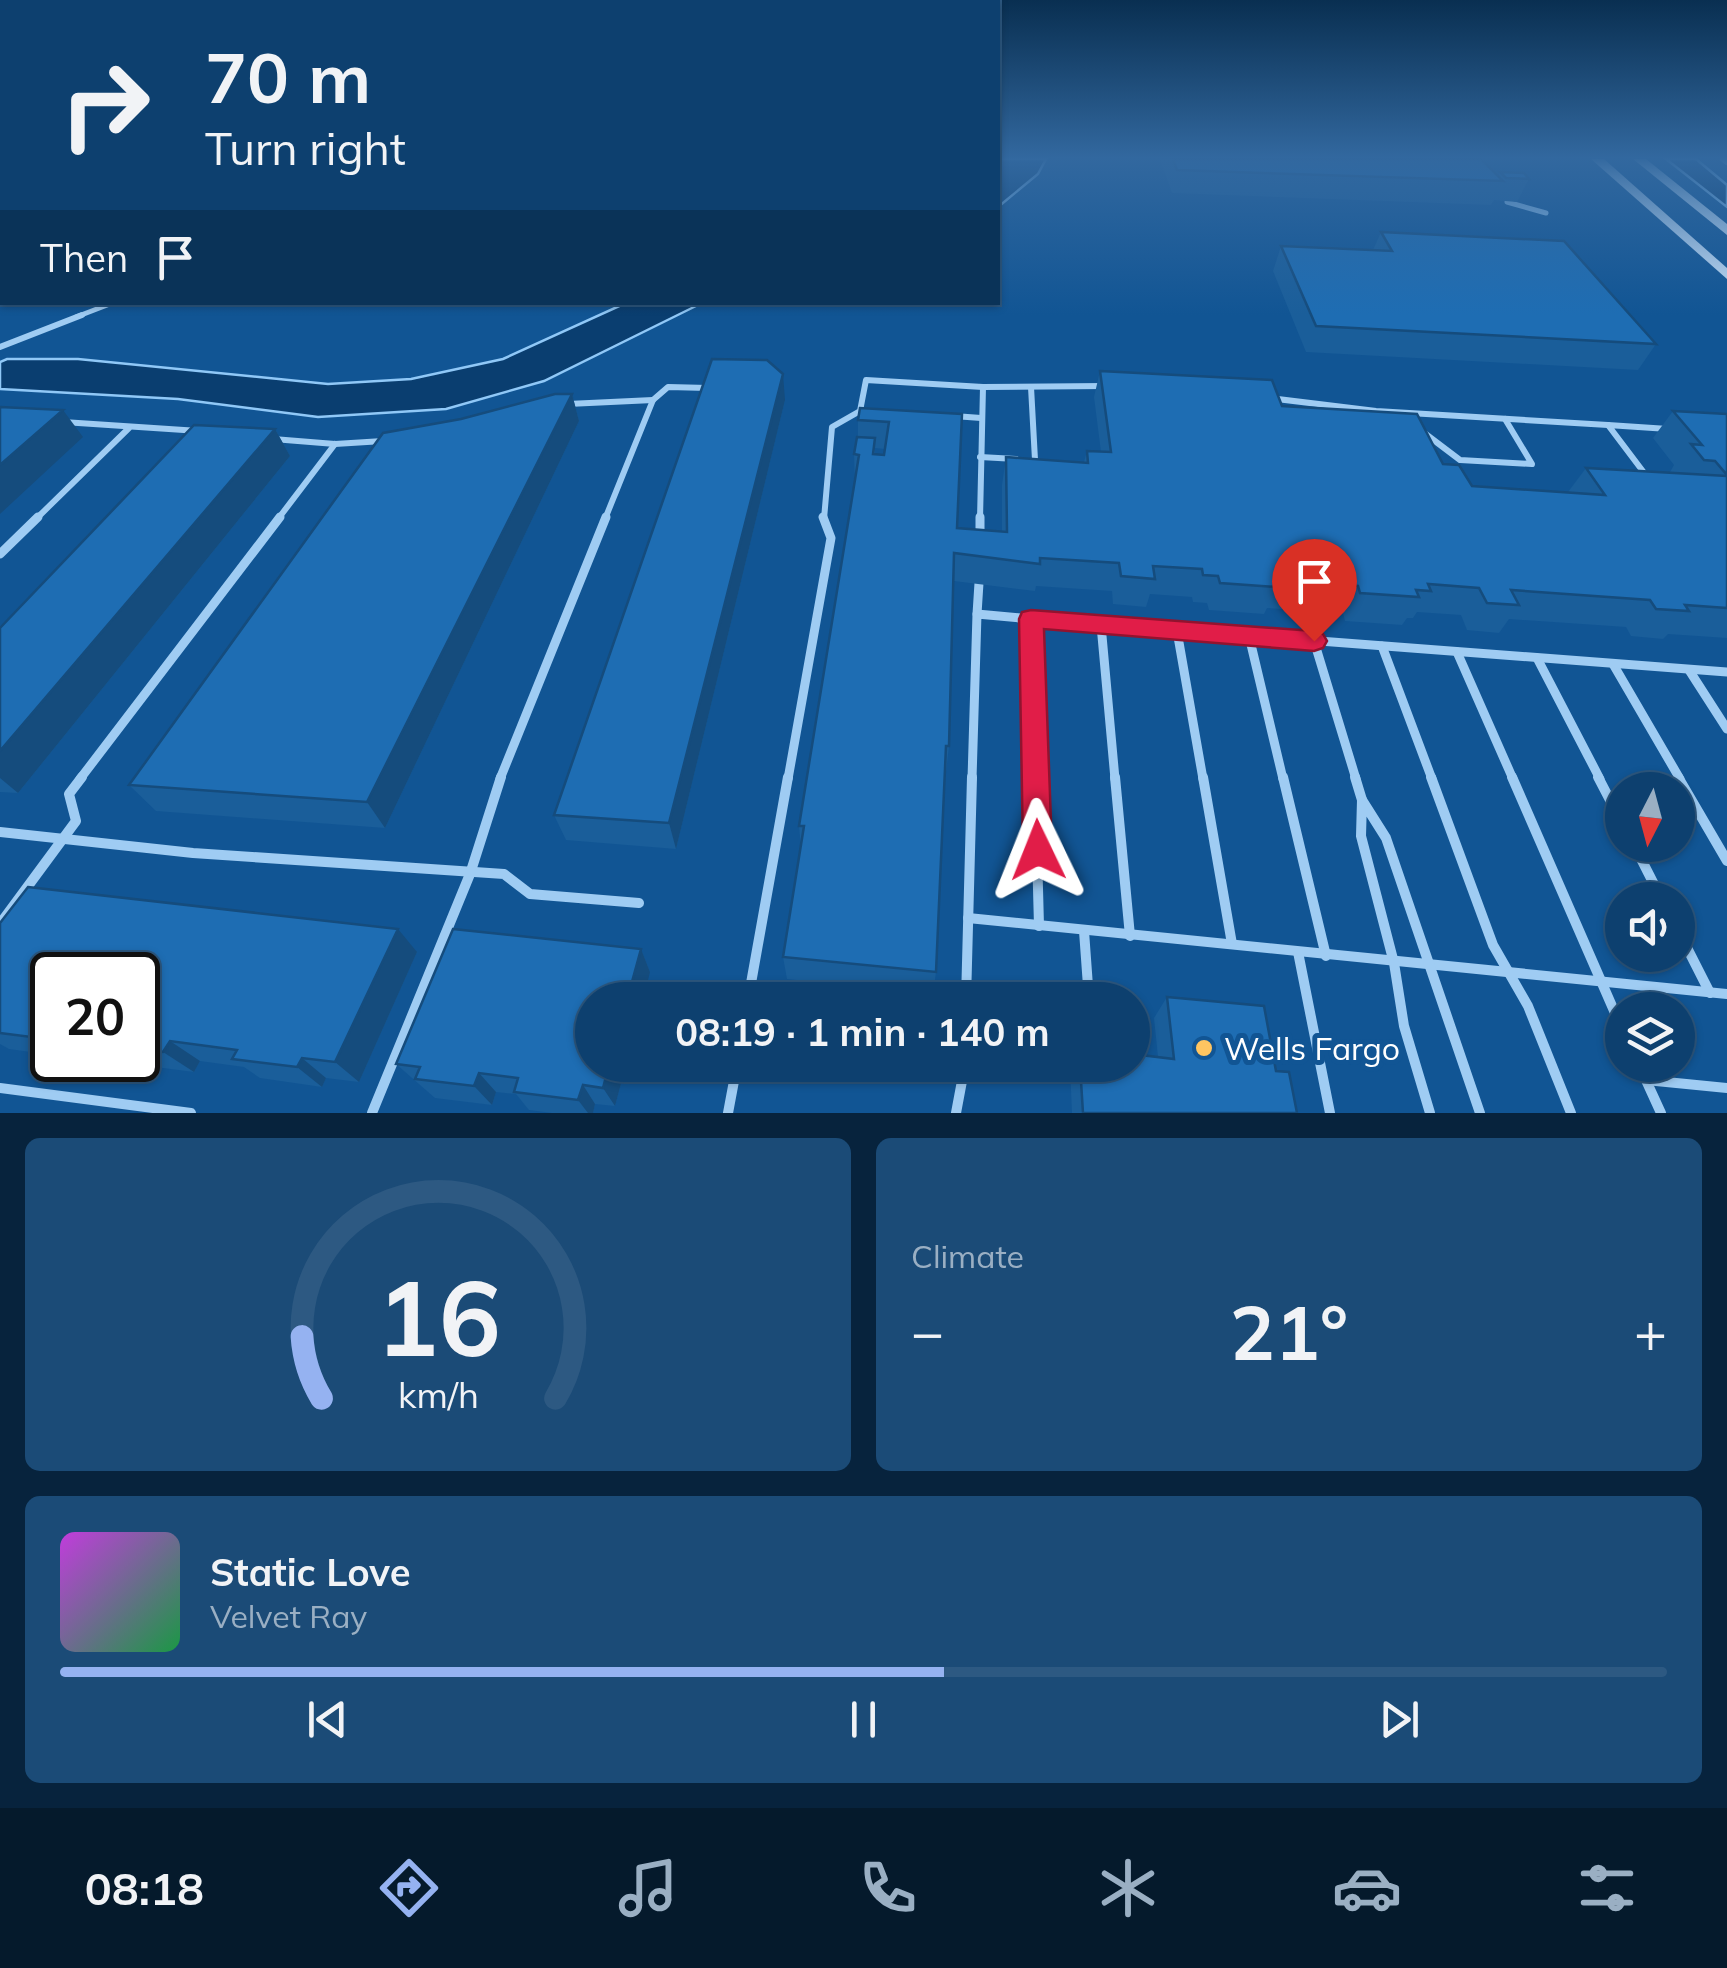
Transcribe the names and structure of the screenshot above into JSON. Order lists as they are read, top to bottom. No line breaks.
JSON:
{"places":["Wells Fargo"],"north":"bottom","page":{"turn":["70 m","Turn right"],"then":"Then","limit":"20","trip":"08:19 · 1 min · 140 m","tile":"Climate","heat":["−","21°","+"],"song":["Static Love","Velvet Ray"],"tabs":"08:18","gauge":["16","km/h"]}}
